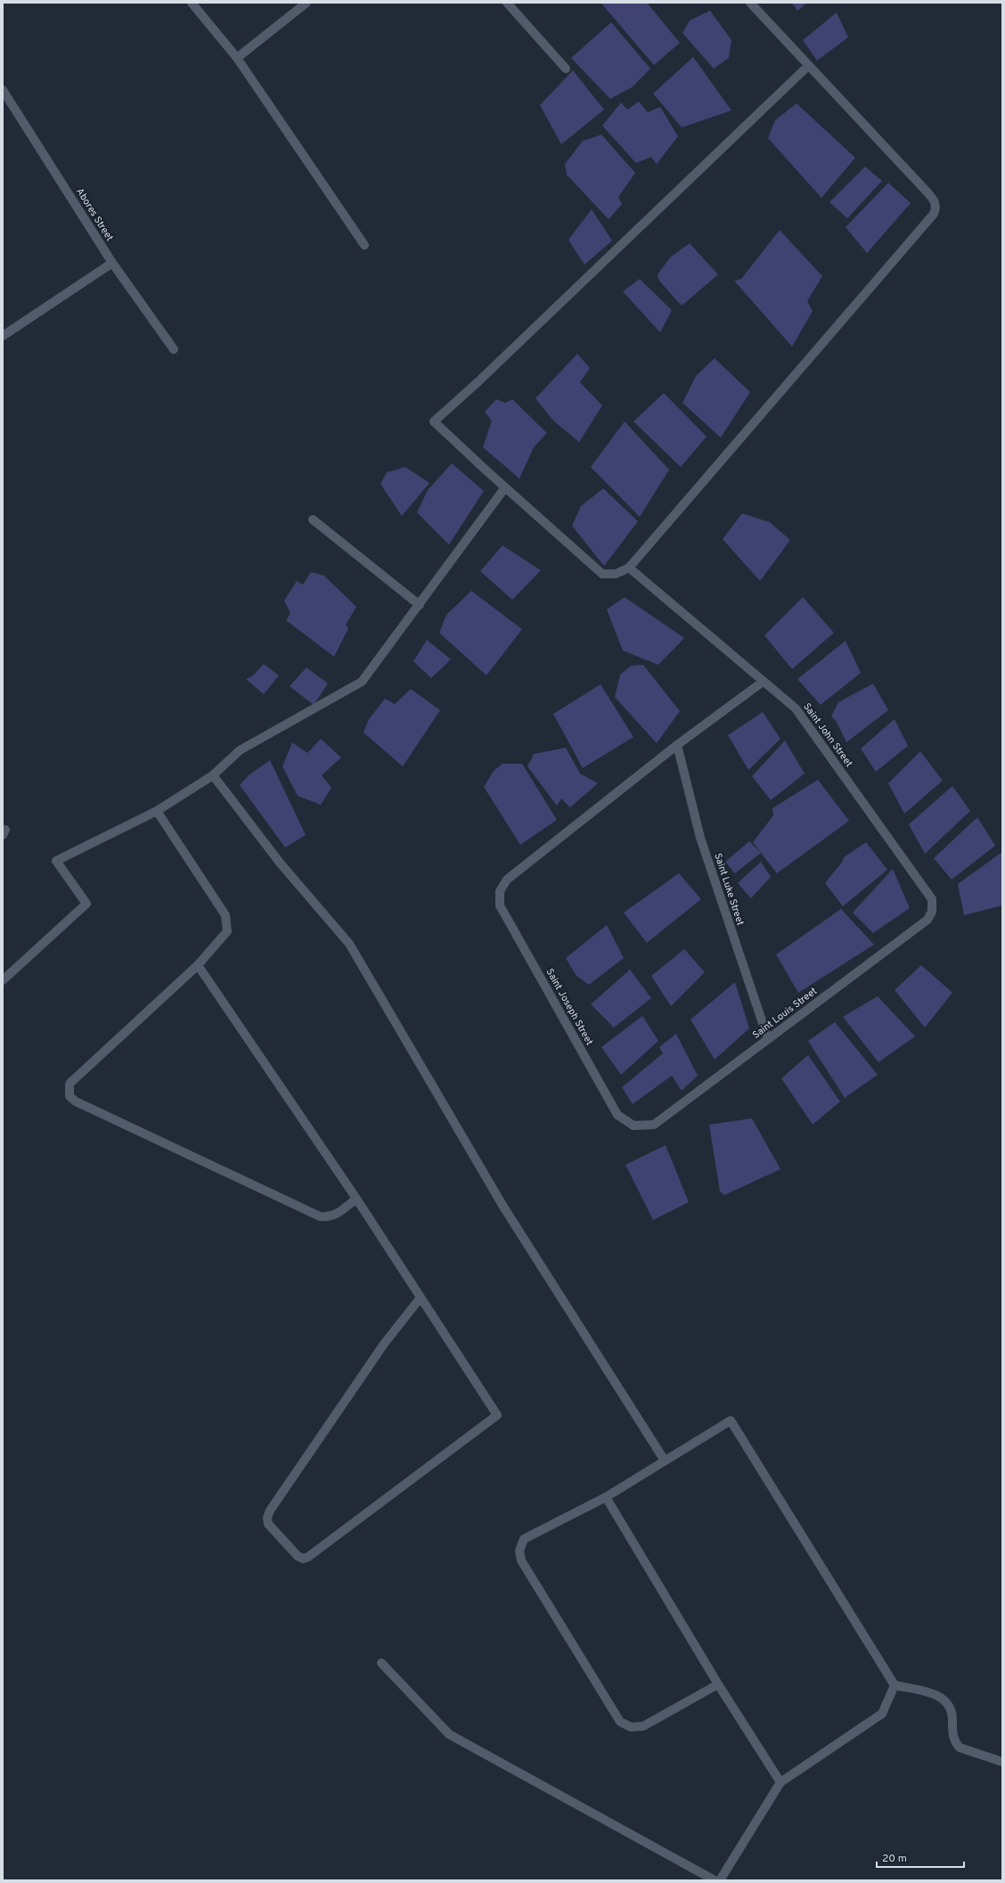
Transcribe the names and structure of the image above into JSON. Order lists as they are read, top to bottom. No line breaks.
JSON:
{"streets":{"street":["Abores Street","Saint John Street","Saint Luke Street","Saint Joseph Street","Saint Louis Street"]},"crossings":[["Saint John Street","Saint Louis Street"],["Saint Luke Street","Saint Joseph Street"],["Saint Luke Street","Saint Louis Street"],["Saint Joseph Street","Saint Louis Street"]],"scale_bar":"20 m"}
